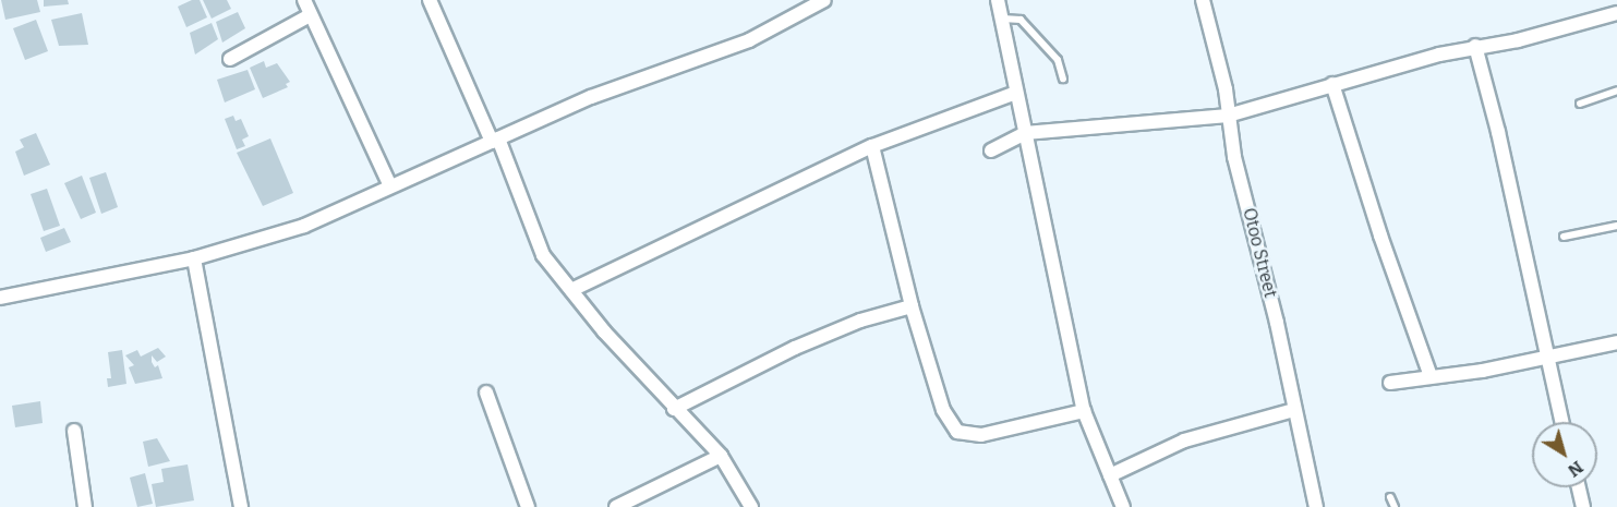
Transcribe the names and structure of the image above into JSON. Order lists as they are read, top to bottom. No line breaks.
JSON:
{"streets":{"street":["Otoo Street"]},"north":"bottom right"}
